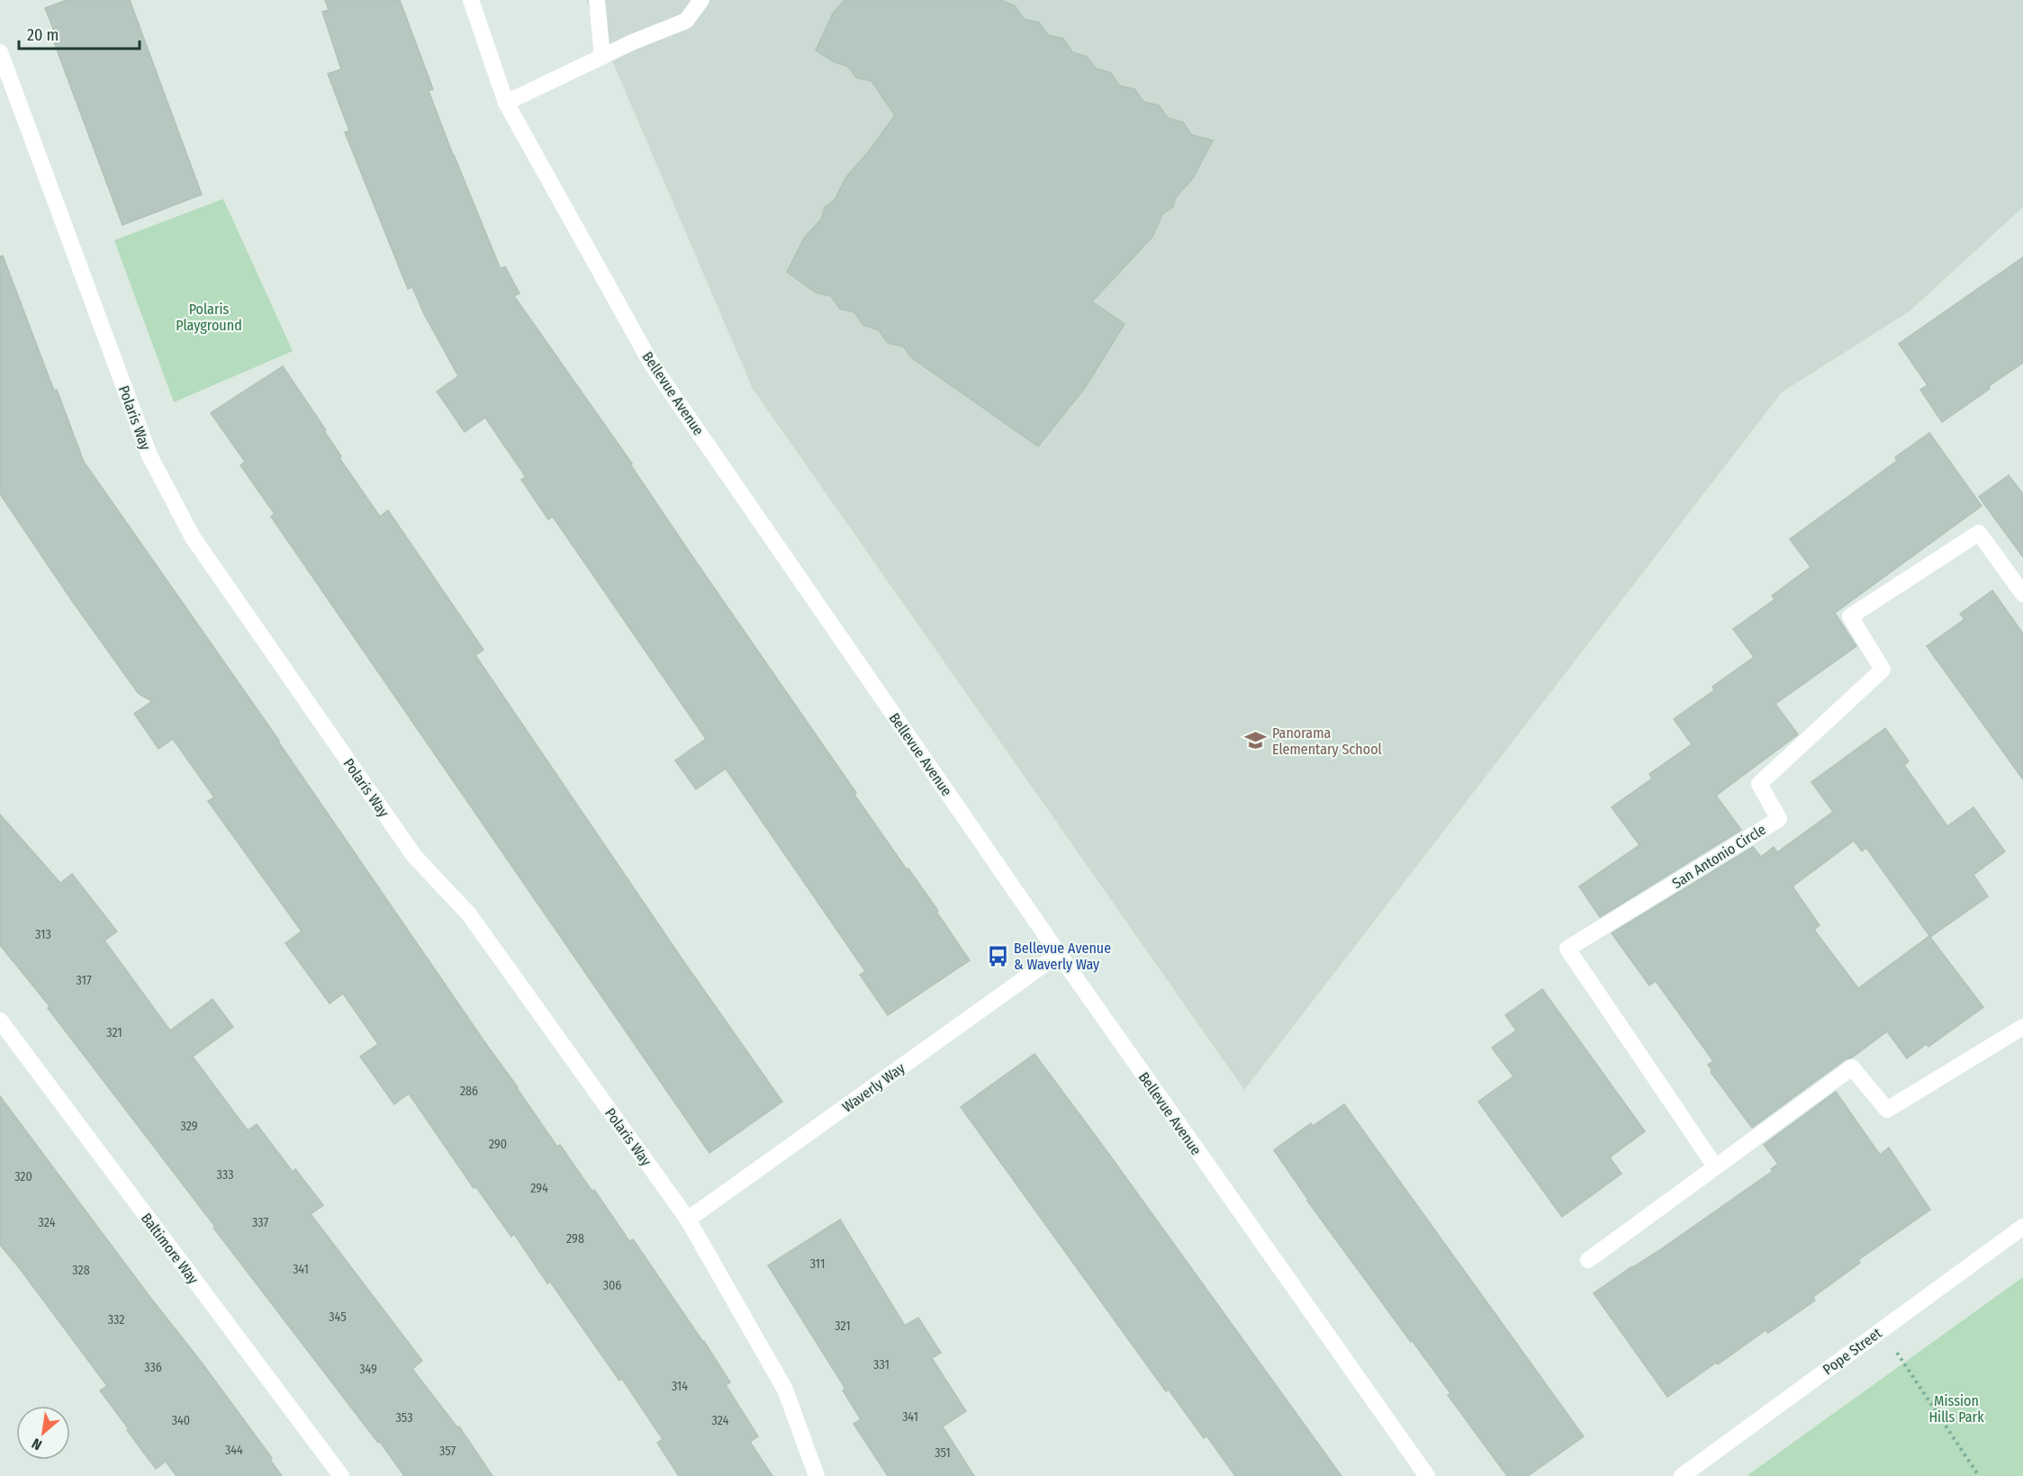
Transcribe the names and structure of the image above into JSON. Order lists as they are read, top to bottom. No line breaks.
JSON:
{"streets":{"street":["Bellevue Avenue","Polaris Way","San Antonio Circle","Waverly Way","Baltimore Way","Pope Street"]},"crossings":[["Bellevue Avenue","Waverly Way"],["Polaris Way","Waverly Way"]],"parks":["Polaris Playground","Mission Hills Park"],"places":{"school or university":["Panorama Elementary School"],"bus stop":["Bellevue Avenue & Waverly Way"]},"house_numbers":["313","317","321","286","329","290","333","320","294","324","337","298","311","341","328","306","345","332","321","331","336","349","314","341","353","340","324","344","357","351"],"scale_bar":"20 m","north":"bottom left"}
